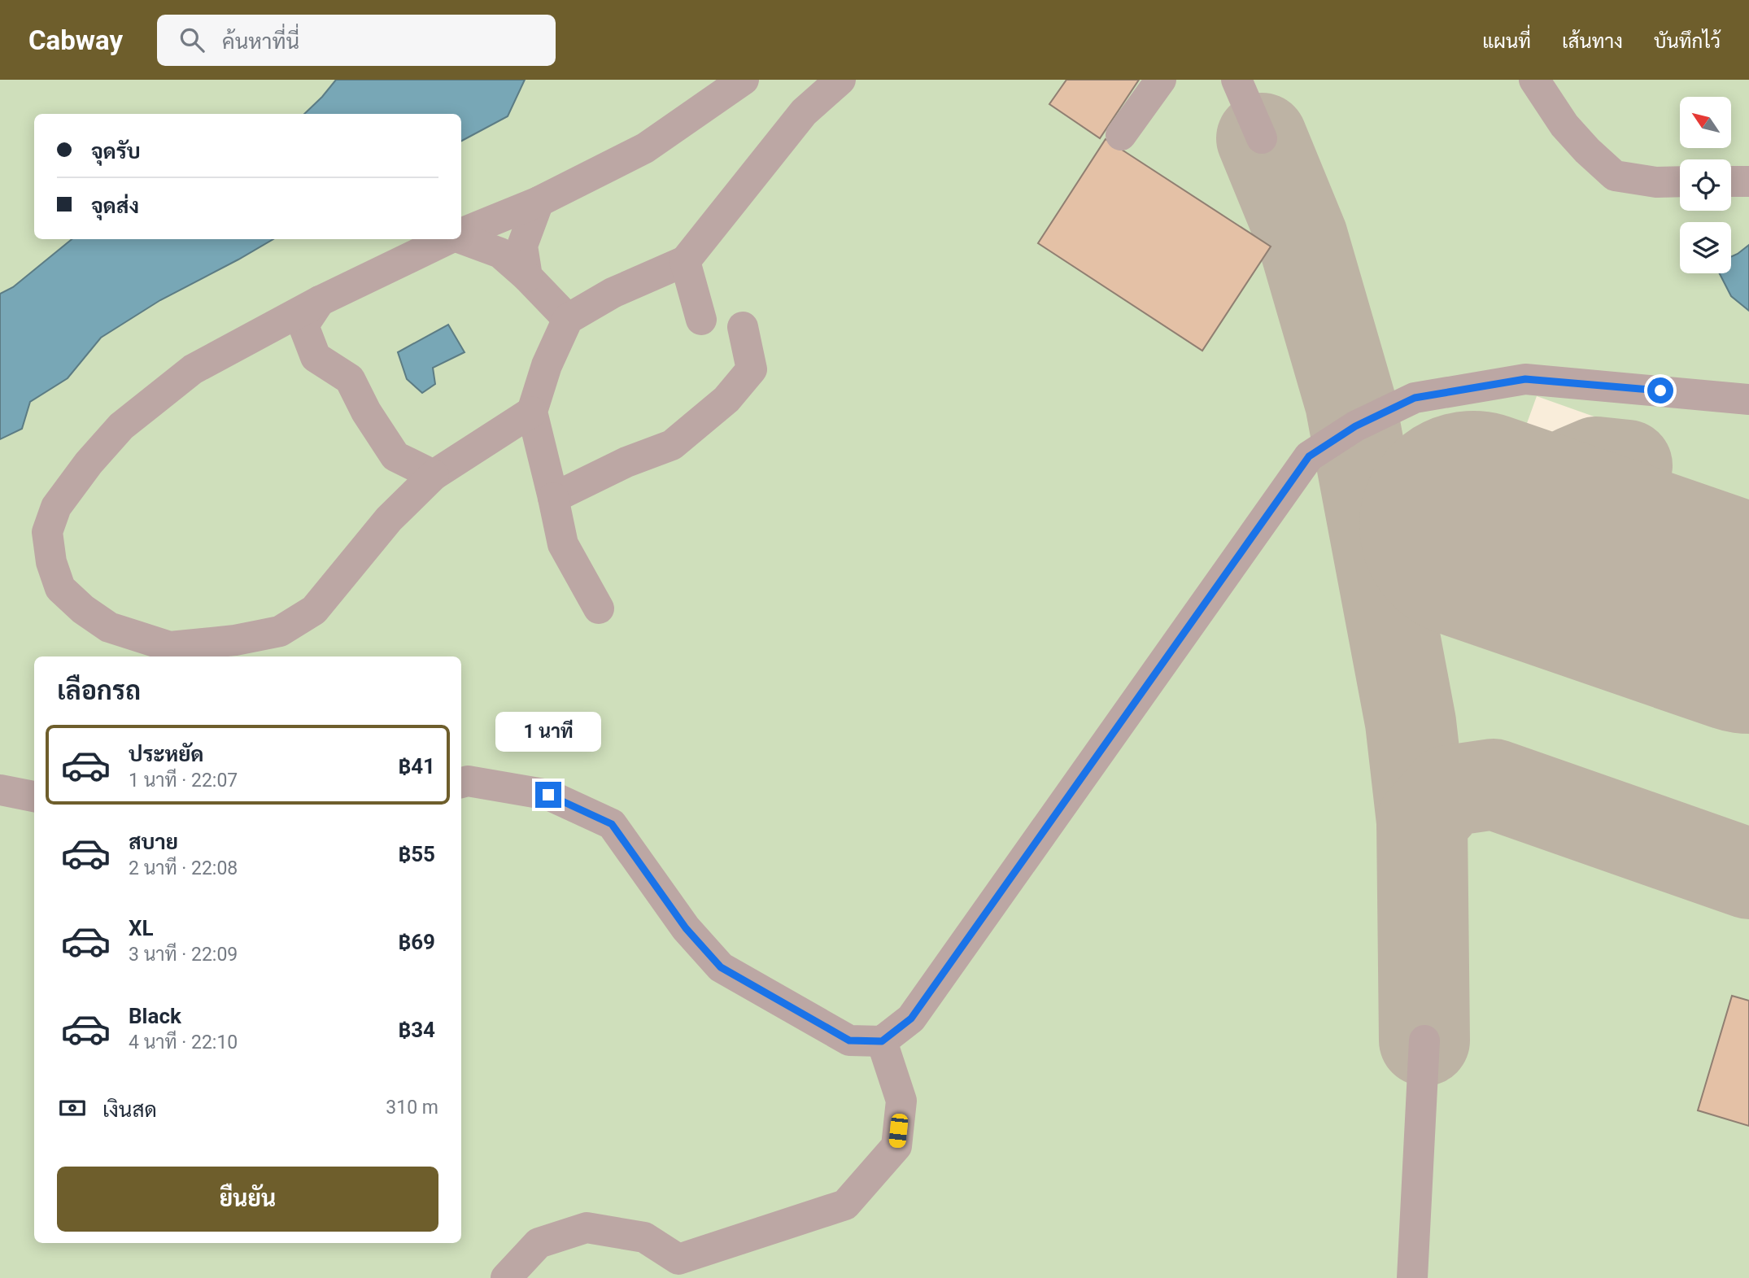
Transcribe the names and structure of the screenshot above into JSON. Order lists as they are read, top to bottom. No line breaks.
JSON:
{"north":"top left","page":{"header":"Cabway","search":"ค้นหาที่นี่","nav":["แผนที่","เส้นทาง","บันทึกไว้"],"banner":["จุดรับ","จุดส่ง"],"heading":"เลือกรถ","bubble":"1 นาที","list":[{"name":"ประหยัด","note":"1 นาที · 22:07","value":"฿41"},{"name":"สบาย","note":"2 นาที · 22:08","value":"฿55"},{"name":"XL","note":"3 นาที · 22:09","value":"฿69"},{"name":"Black","note":"4 นาที · 22:10","value":"฿34"}],"pay":["เงินสด","310 m"],"buttons":"ยืนยัน"}}
